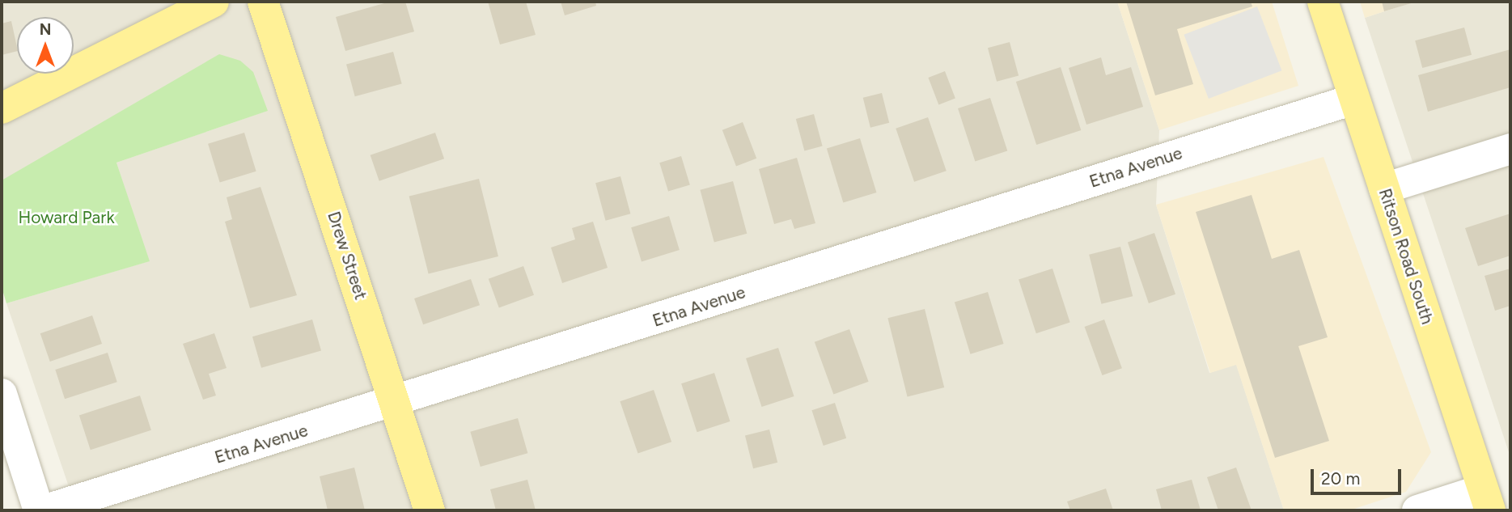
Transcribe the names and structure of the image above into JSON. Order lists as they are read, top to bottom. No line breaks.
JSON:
{"streets":{"main road":["Drew Street","Ritson Road South"],"street":["Etna Avenue"]},"crossings":[["Etna Avenue","Drew Street"],["Etna Avenue","Ritson Road South"]],"parks":["Howard Park"],"scale_bar":"20 m","north":"top"}
